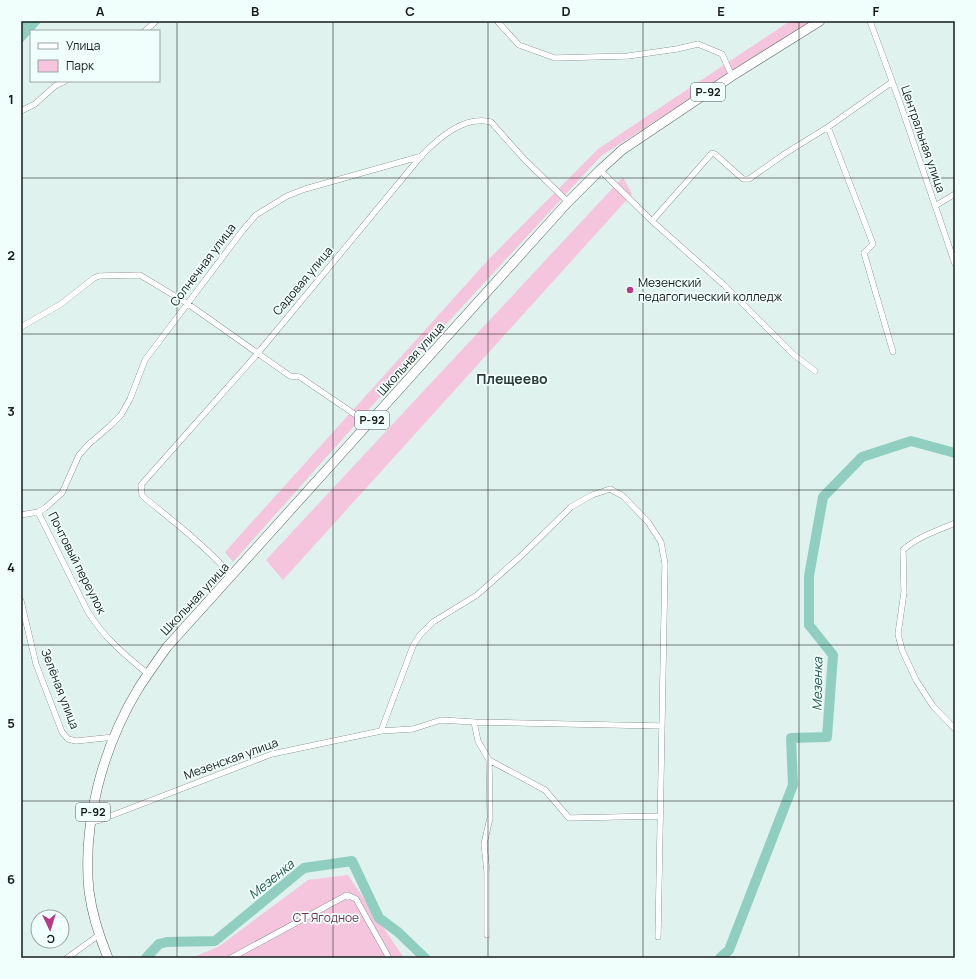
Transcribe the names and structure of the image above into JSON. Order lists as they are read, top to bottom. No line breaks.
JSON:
{"streets":{"main road":["Р-92","Школьная улица"],"street":["Центральная улица","Солнечная улица","Садовая улица","Почтовый переулок","Зелёная улица","Мезенская улица"]},"crossings":[["Р-92","Школьная улица"],["Р-92","Почтовый переулок"],["Р-92","Зелёная улица"],["Р-92","Мезенская улица"],["Солнечная улица","Садовая улица"],["Солнечная улица","Почтовый переулок"],["Садовая улица","Школьная улица"],["Школьная улица","Почтовый переулок"]],"districts":["Плещеево"],"water":["Мезенка"],"parks":["СТ Ягодное"],"places":["Мезенский педагогический колледж"],"legend":["Улица","Парк"],"north":"bottom","grid":{"columns":["A","B","C","D","E","F"],"rows":["1","2","3","4","5","6"]}}
